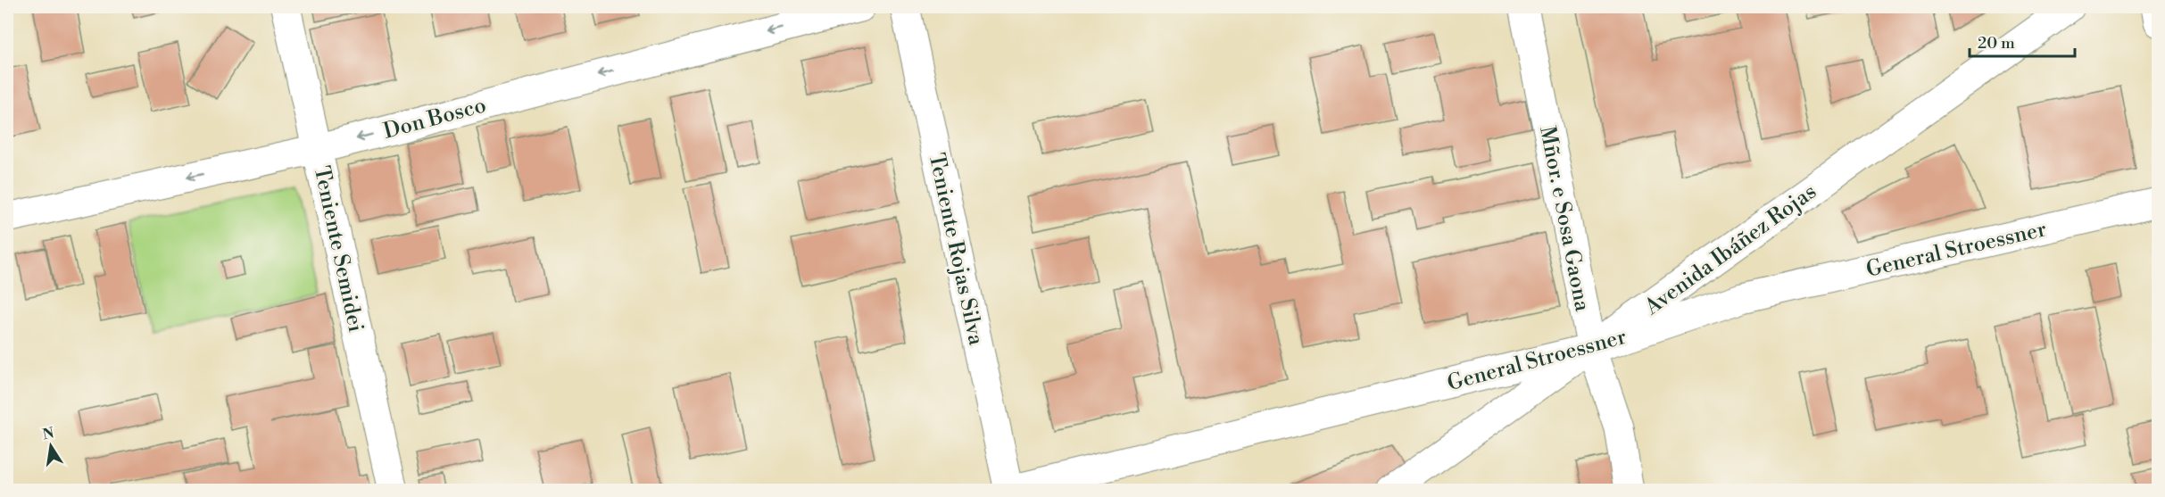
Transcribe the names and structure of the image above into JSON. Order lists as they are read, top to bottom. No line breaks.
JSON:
{"streets":{"main road":["Don Bosco","Mñor. e Sosa Gaona","Teniente Semidei","Teniente Rojas Silva","Avenida Ibáñez Rojas","General Stroessner"]},"crossings":[["Don Bosco","Teniente Semidei"],["Mñor. e Sosa Gaona","Avenida Ibáñez Rojas"],["Mñor. e Sosa Gaona","General Stroessner"],["Teniente Rojas Silva","General Stroessner"],["Avenida Ibáñez Rojas","General Stroessner"]],"one_way":["Don Bosco"],"scale_bar":"20 m","north":"top"}
